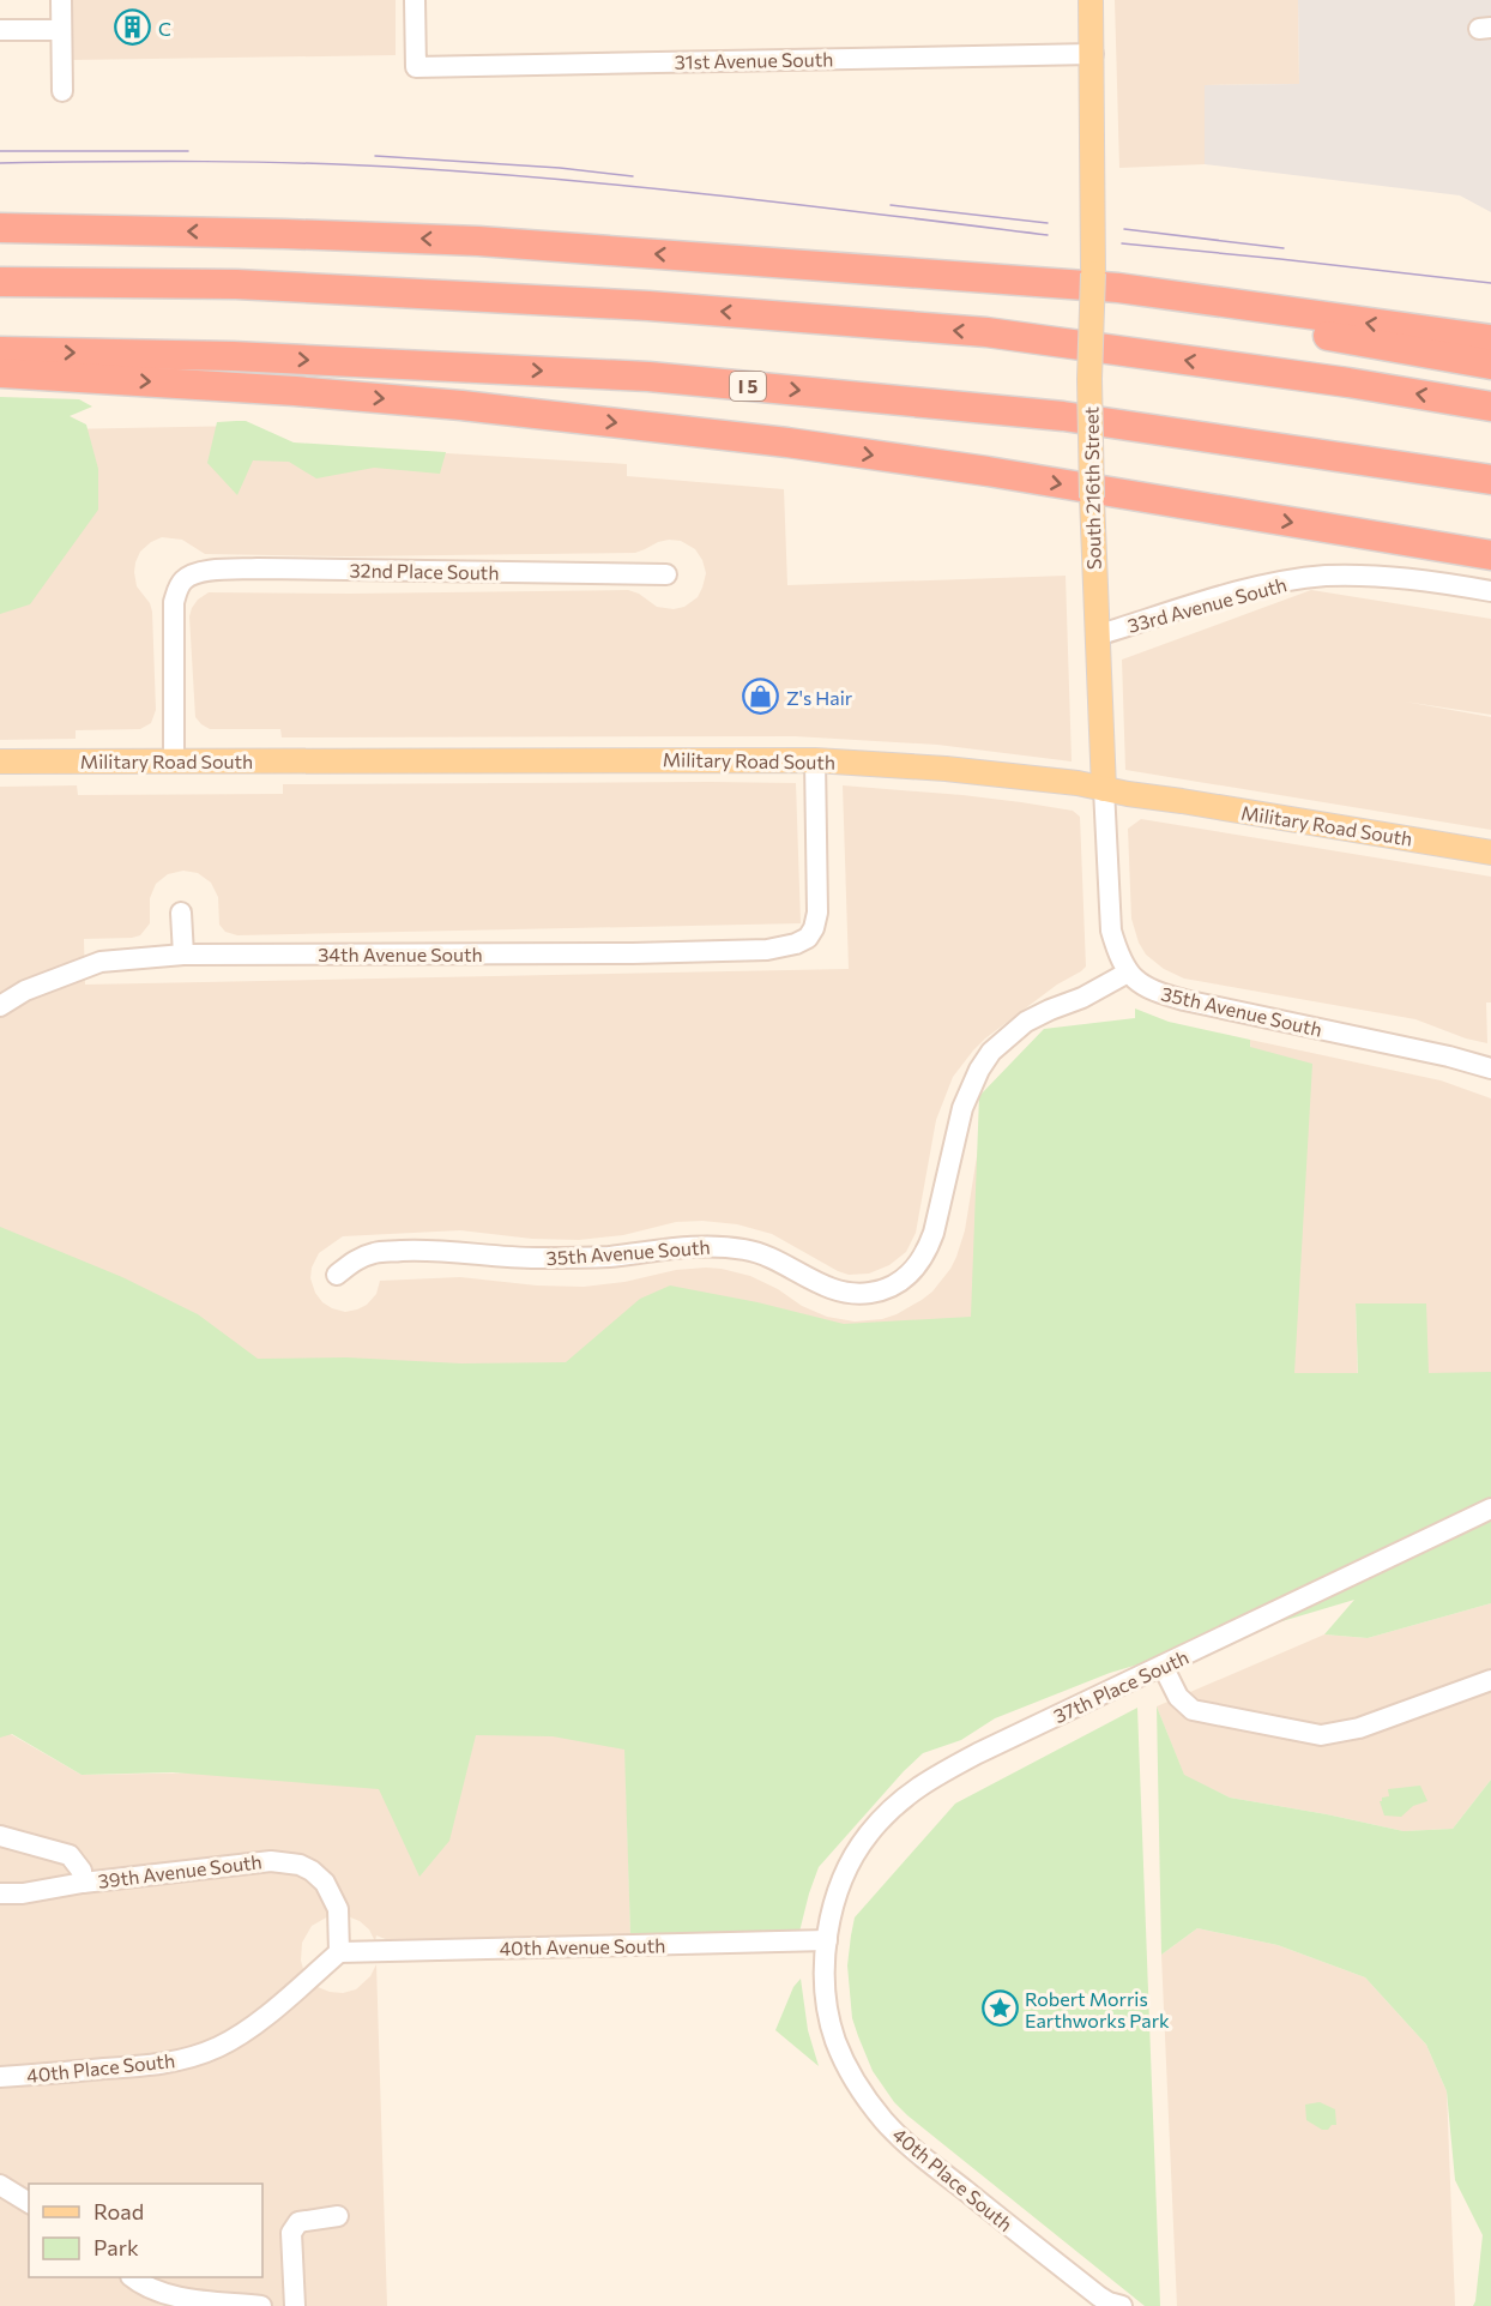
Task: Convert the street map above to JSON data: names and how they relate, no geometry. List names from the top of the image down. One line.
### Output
{"streets":{"highway":["I 5"],"main road":["South 216th Street","Military Road South"],"street":["31st Avenue South","32nd Place South","33rd Avenue South","34th Avenue South","35th Avenue South","37th Place South","39th Avenue South","40th Avenue South","40th Place South"]},"crossings":[["31st Avenue South","South 216th Street"],["South 216th Street","33rd Avenue South"],["South 216th Street","Military Road South"],["South 216th Street","35th Avenue South"],["32nd Place South","Military Road South"],["Military Road South","34th Avenue South"],["37th Place South","40th Avenue South"],["37th Place South","40th Place South"],["39th Avenue South","40th Avenue South"],["39th Avenue South","40th Place South"],["40th Avenue South","40th Place South"]],"places":{"building":["C"],"shop":["Z's Hair"],"place":["Robert Morris Earthworks Park"]},"legend":["Road","Park"]}
